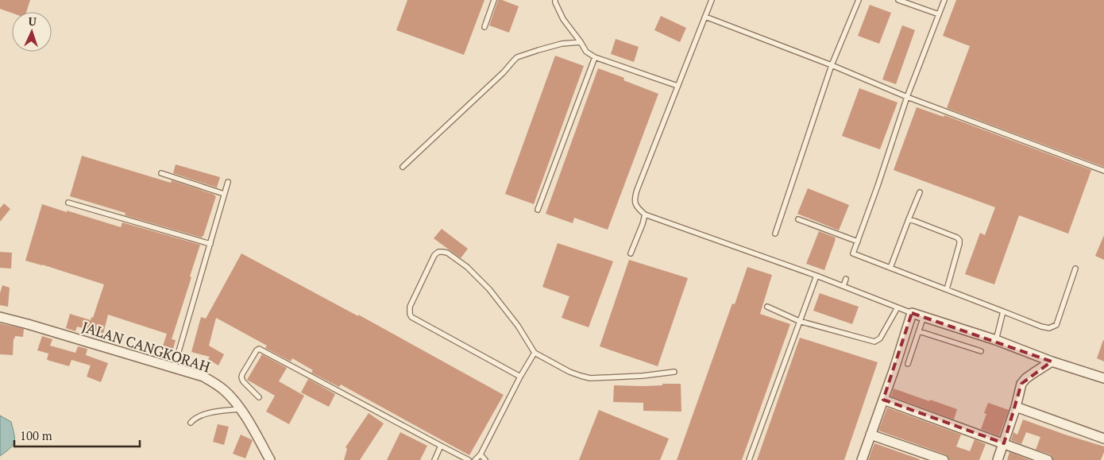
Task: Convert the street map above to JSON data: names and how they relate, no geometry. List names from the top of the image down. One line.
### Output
{"streets":{"street":["JALAN CANGKORAH"]},"scale_bar":"100 m","north":"top"}
